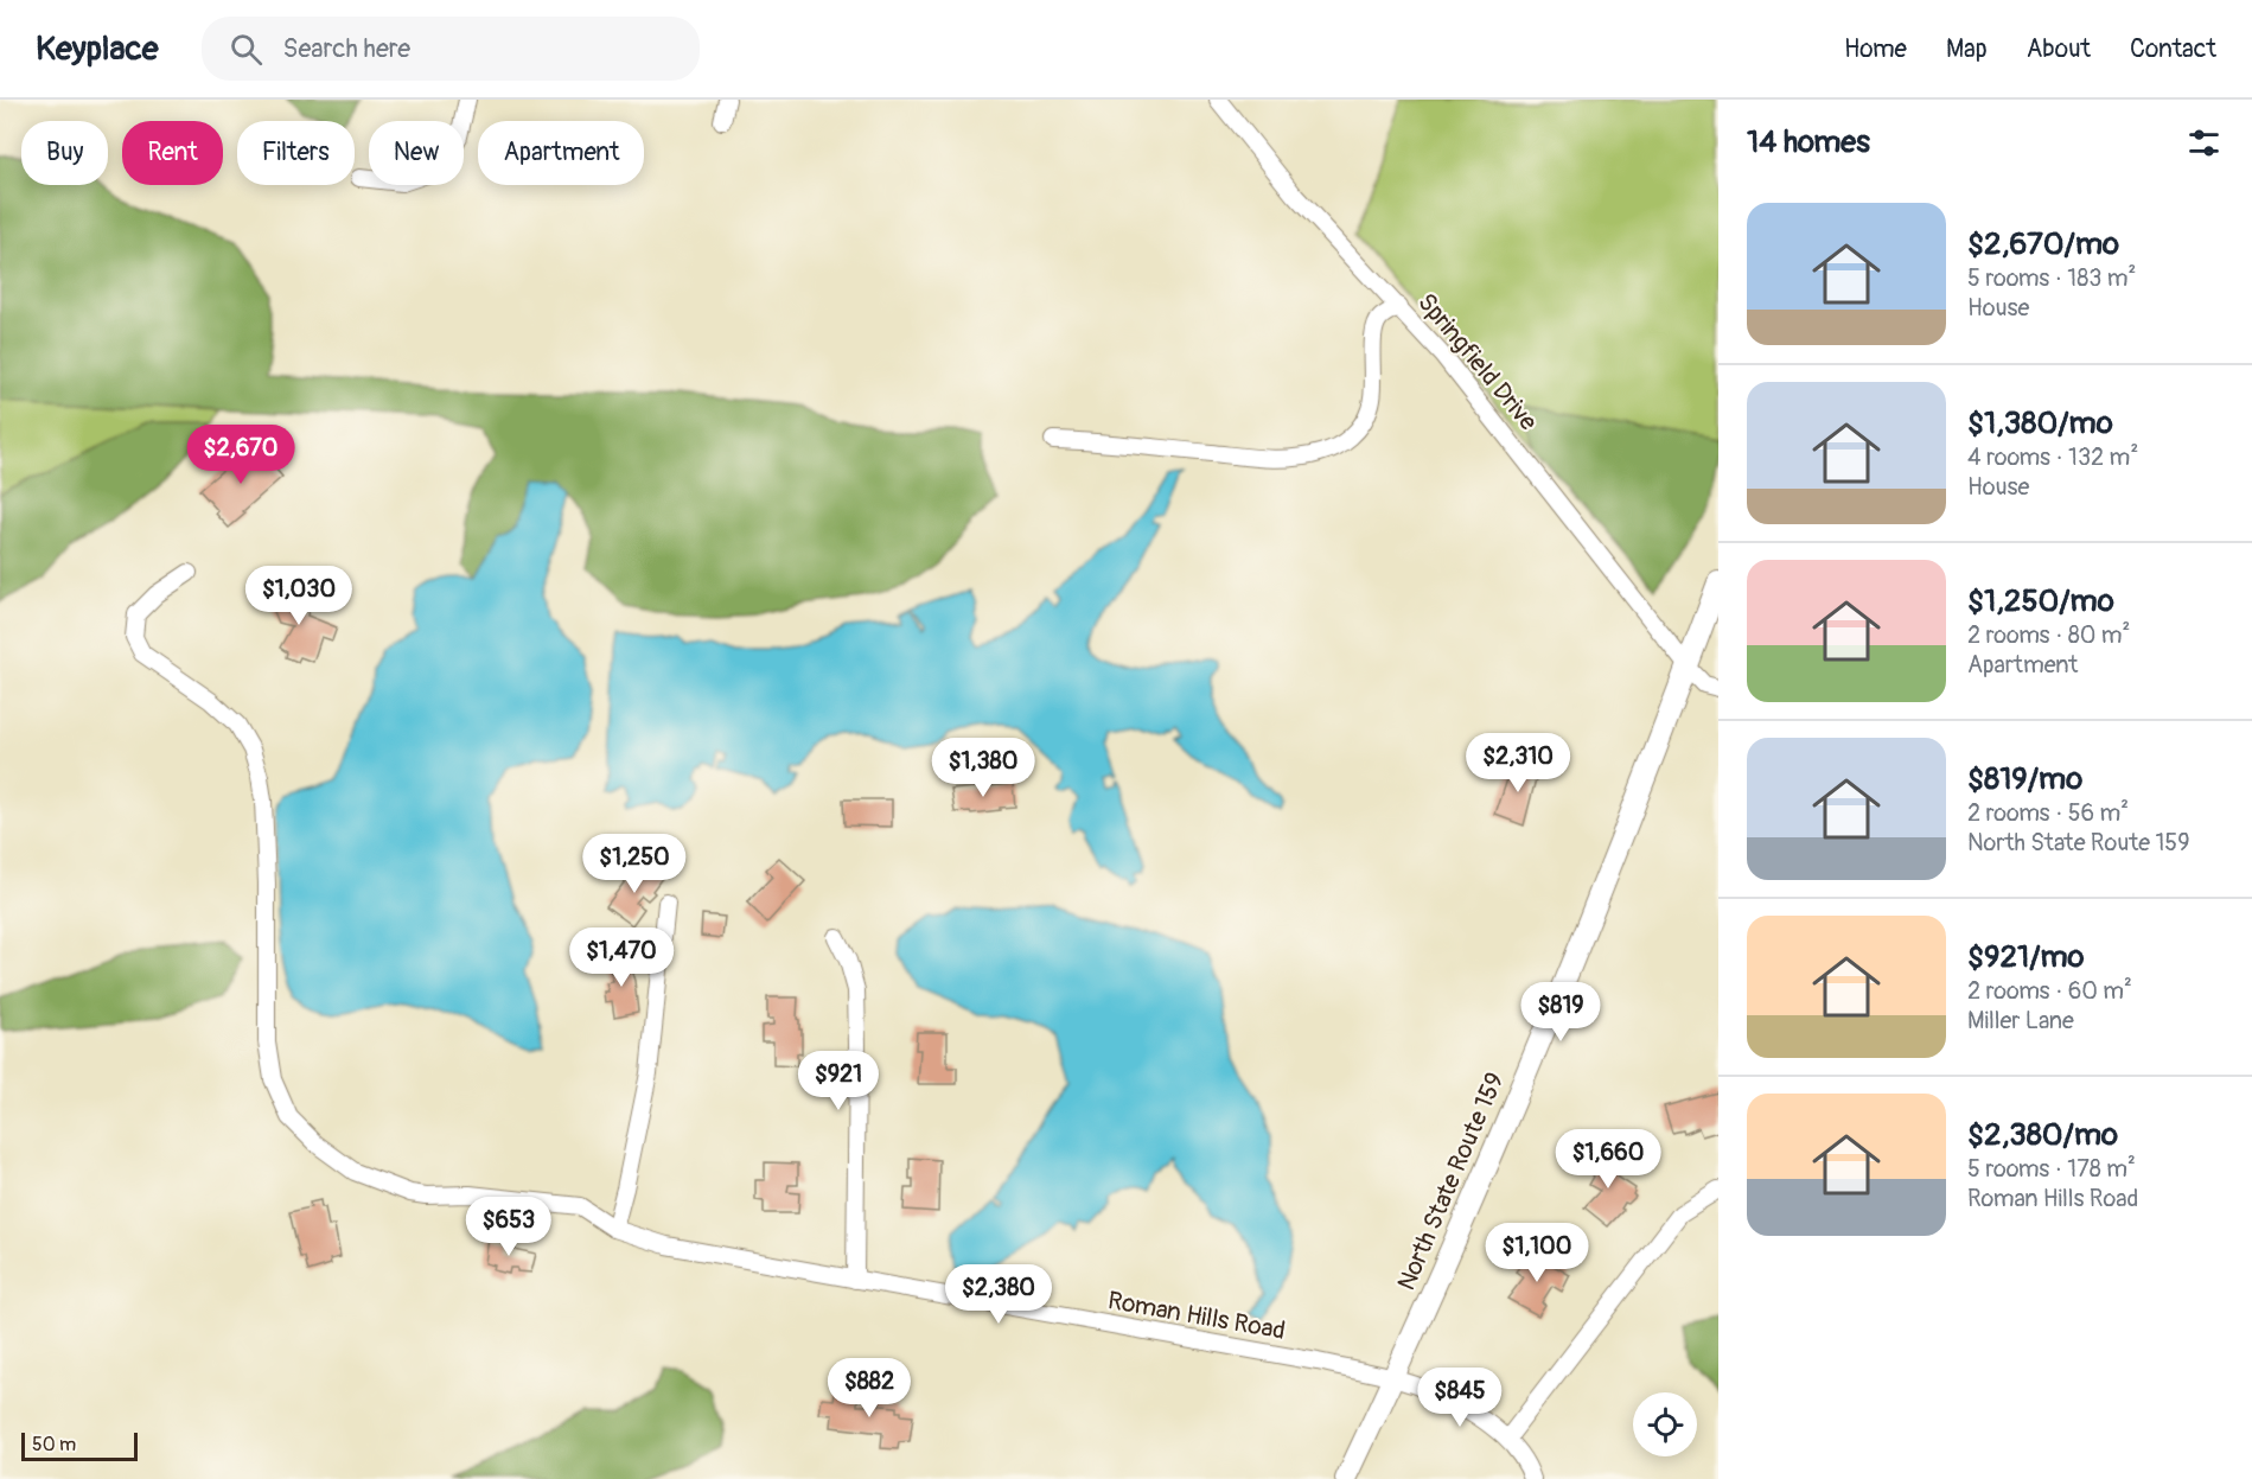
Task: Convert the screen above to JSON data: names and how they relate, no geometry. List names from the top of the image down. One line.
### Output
{"streets":{"main road":["North State Route 159"],"street":["Springfield Drive","Roman Hills Road"]},"crossings":[["Springfield Drive","North State Route 159"],["North State Route 159","Roman Hills Road"]],"scale_bar":"50 m","page":{"header":"Keyplace","search":"Search here","nav":["Home","Map","About","Contact"],"heading":"14 homes","chip":["Buy","Rent","Filters","New","Apartment"],"list":[{"name":"$2,670/mo","note":"5 rooms · 183 m² · House"},{"name":"$1,380/mo","note":"4 rooms · 132 m² · House"},{"name":"$1,250/mo","note":"2 rooms · 80 m² · Apartment"},{"name":"$819/mo","note":"2 rooms · 56 m² · North State Route 159"},{"name":"$921/mo","note":"2 rooms · 60 m² · Miller Lane"},{"name":"$2,380/mo","note":"5 rooms · 178 m² · Roman Hills Road"}],"price":["$2,670","$1,030","$2,310","$1,380","$1,250","$1,470","$819","$921","$1,660","$653","$1,100","$2,380","$882","$845"],"scale":"50 m"}}
